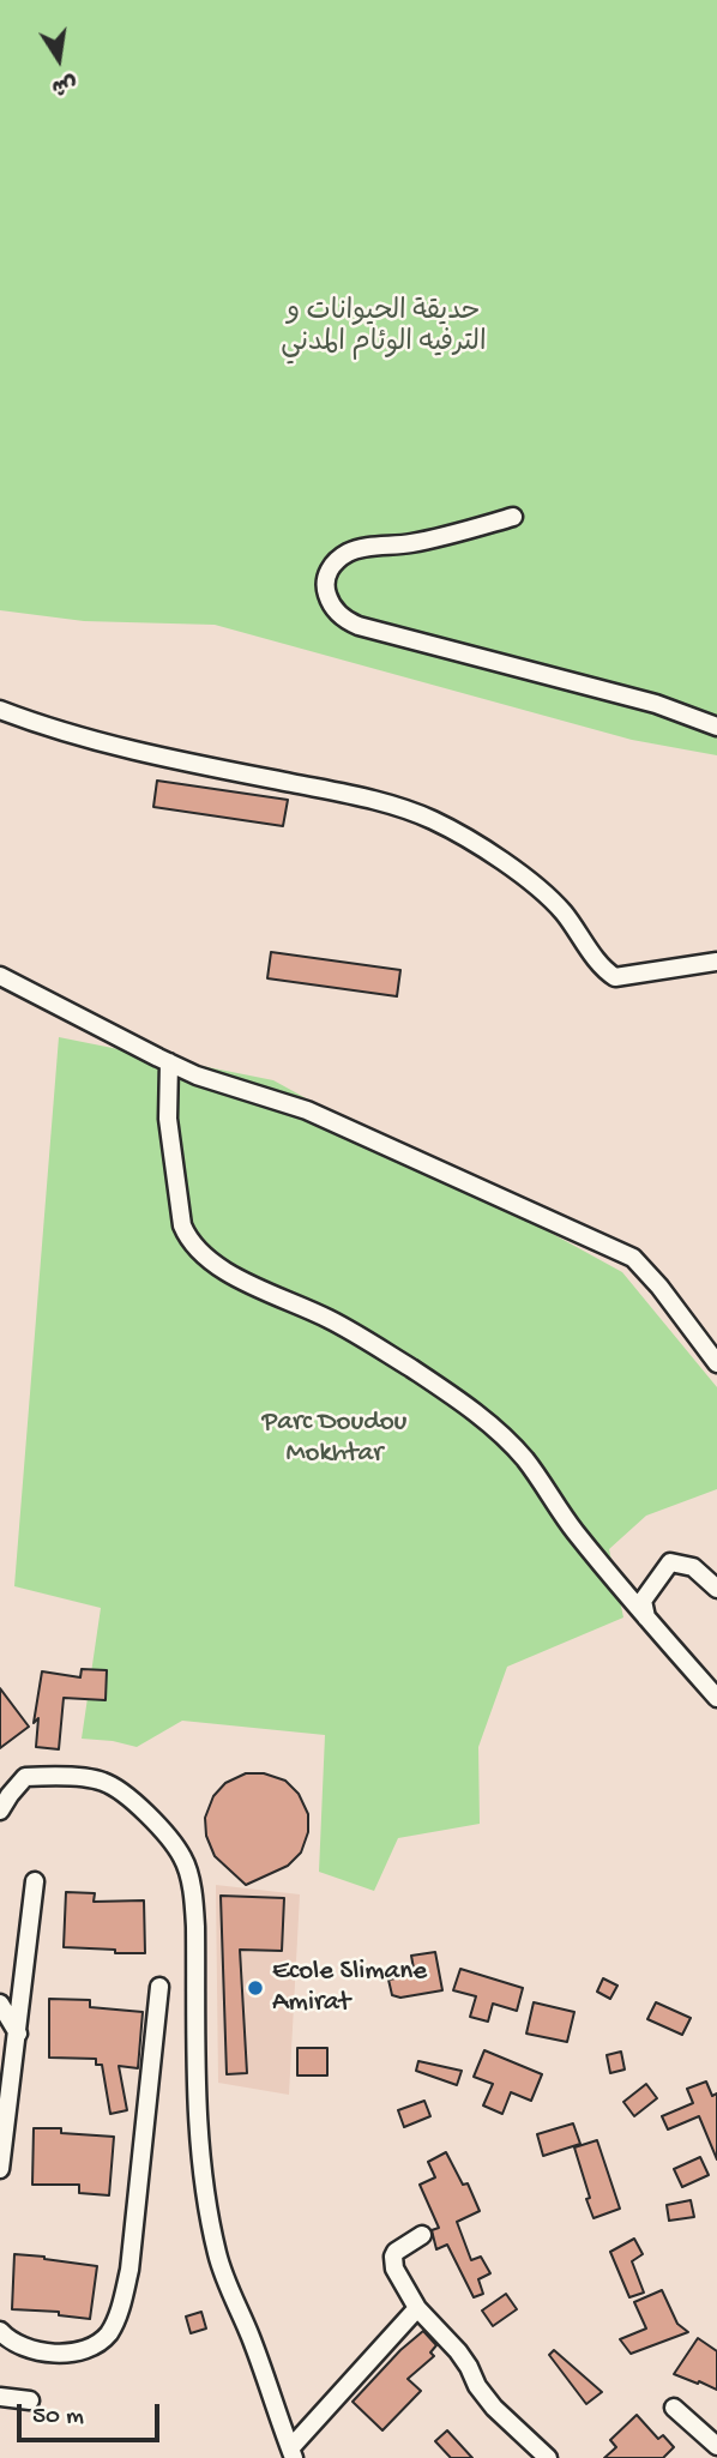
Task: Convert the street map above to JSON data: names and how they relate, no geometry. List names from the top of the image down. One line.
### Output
{"parks":["حديقة الحيوانات و الترفيه الوئام المدني","Parc Doudou Mokhtar"],"places":["Ecole Slimane Amirat"],"scale_bar":"50 m","north":"bottom"}
